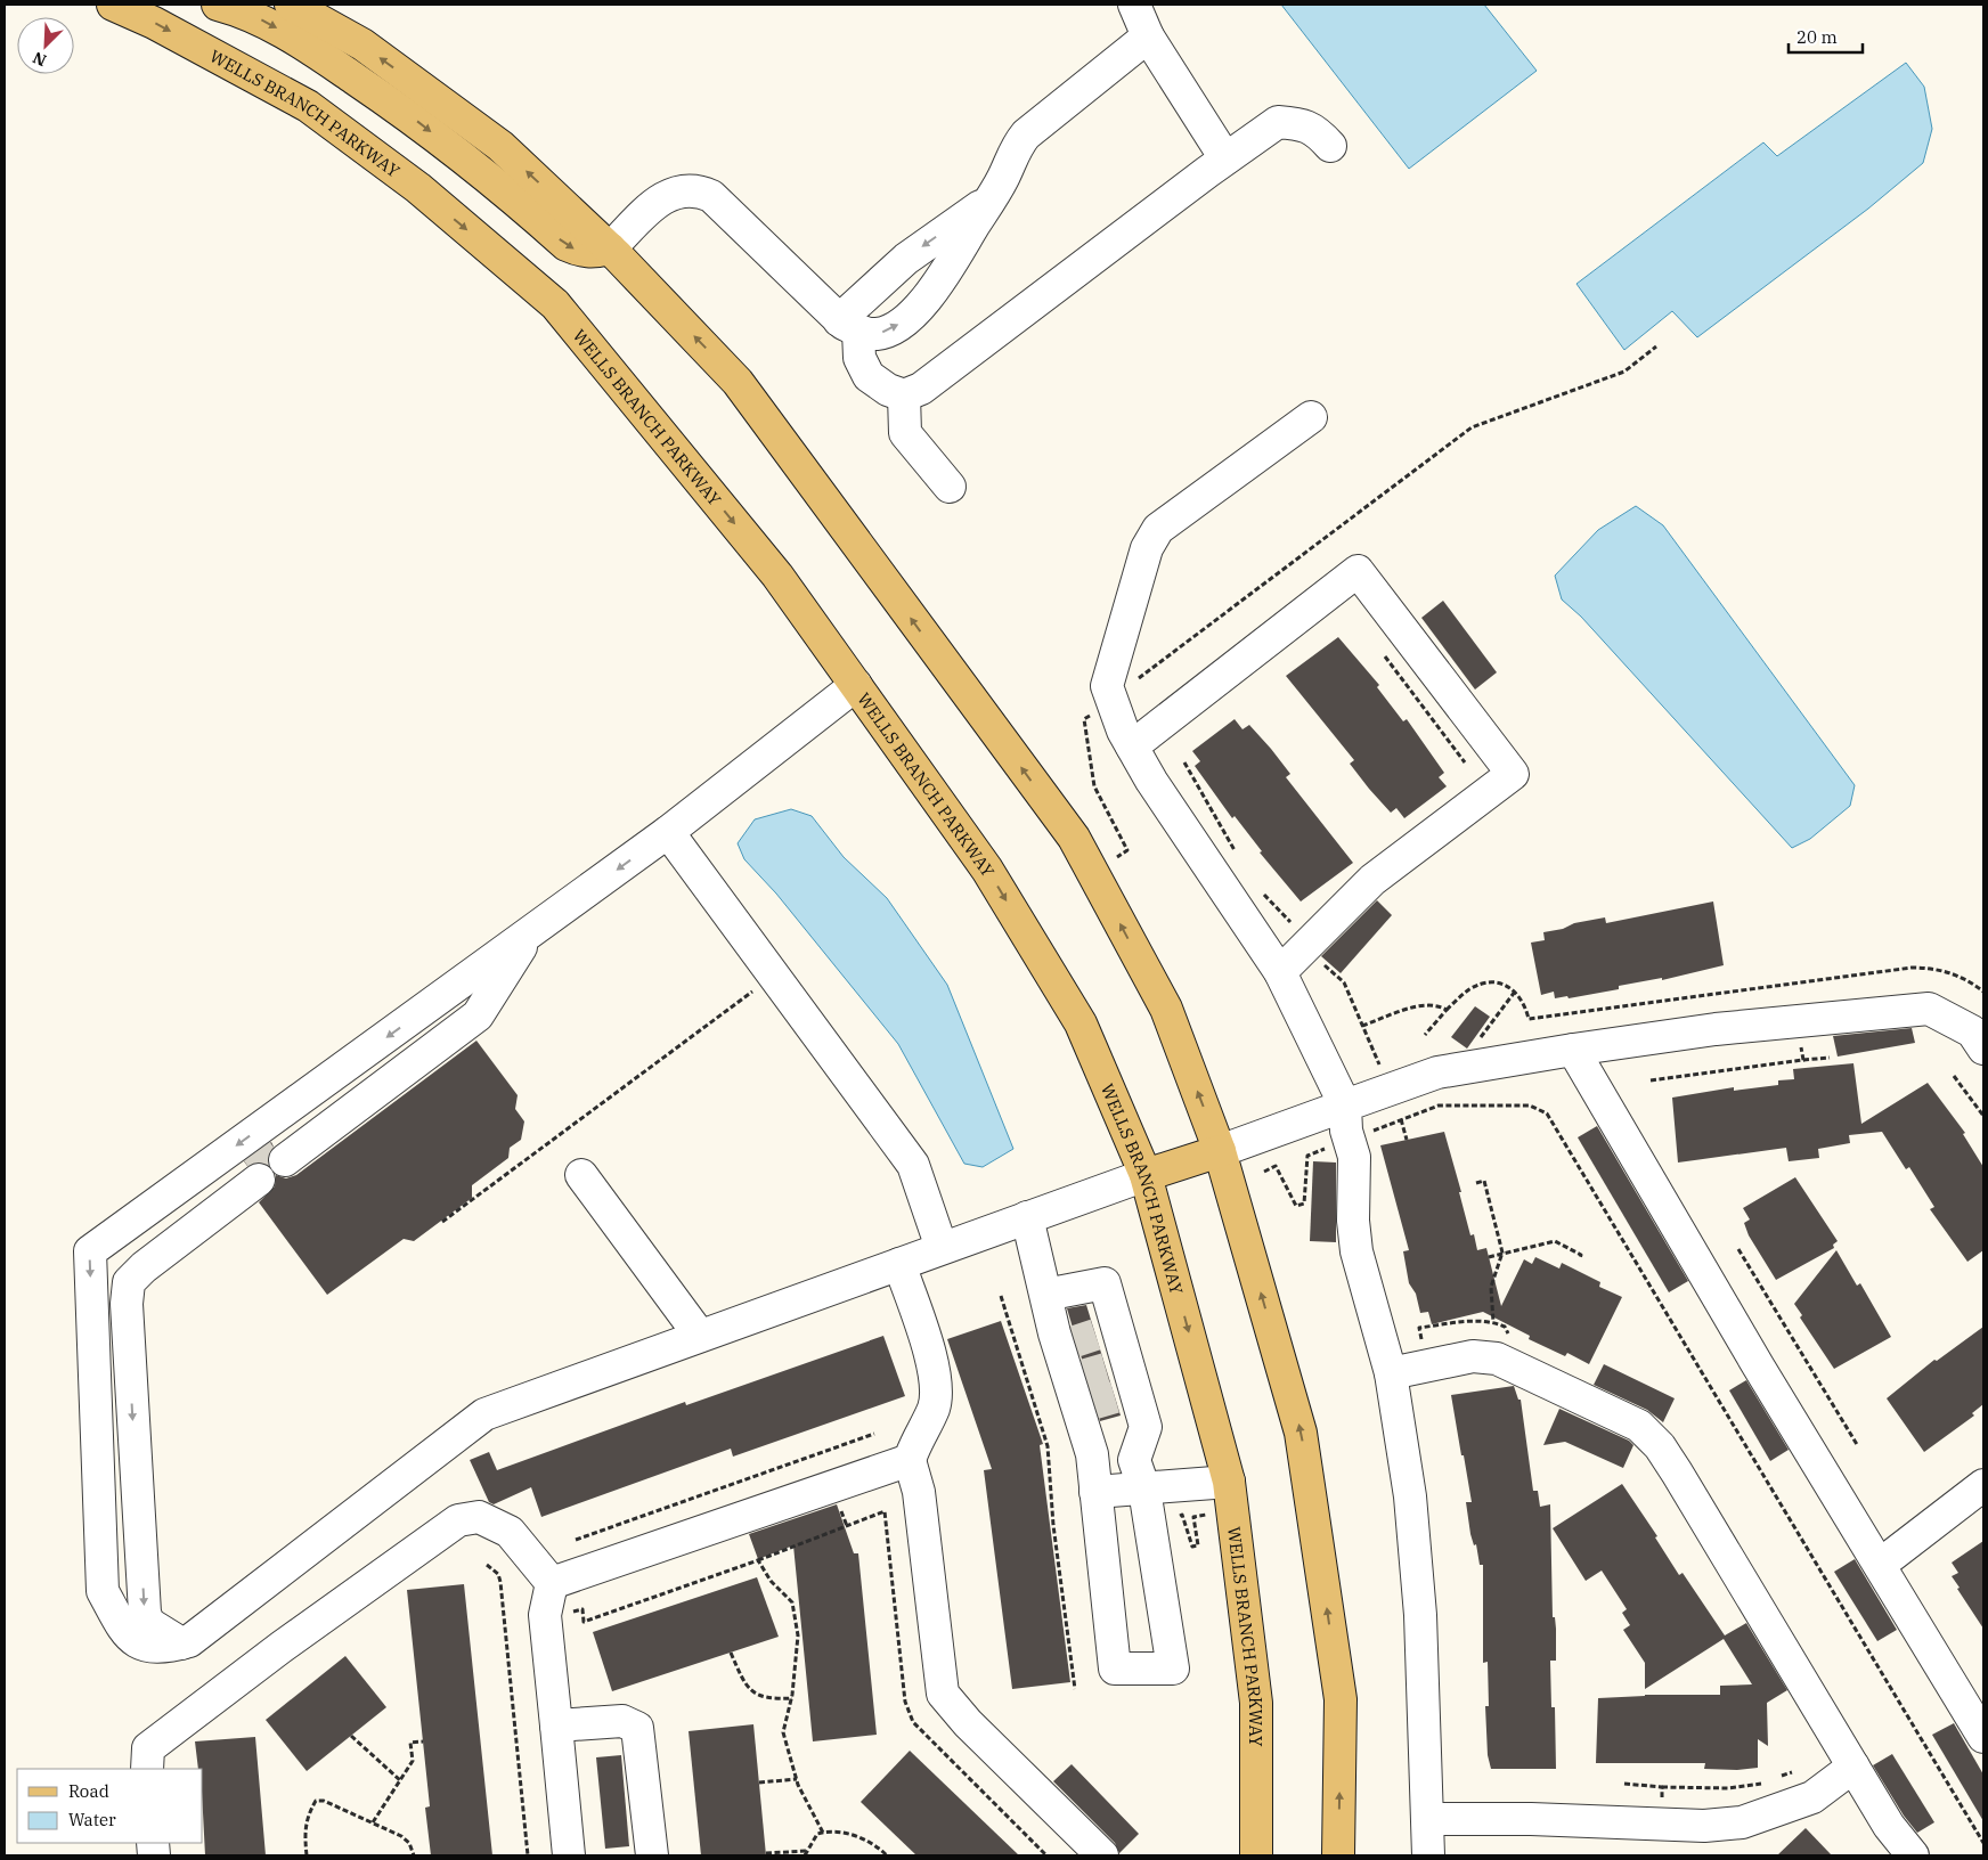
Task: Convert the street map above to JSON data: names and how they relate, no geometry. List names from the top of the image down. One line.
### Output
{"streets":{"main road":["WELLS BRANCH PARKWAY"]},"legend":["Road","Water"],"scale_bar":"20 m","north":"bottom left"}
